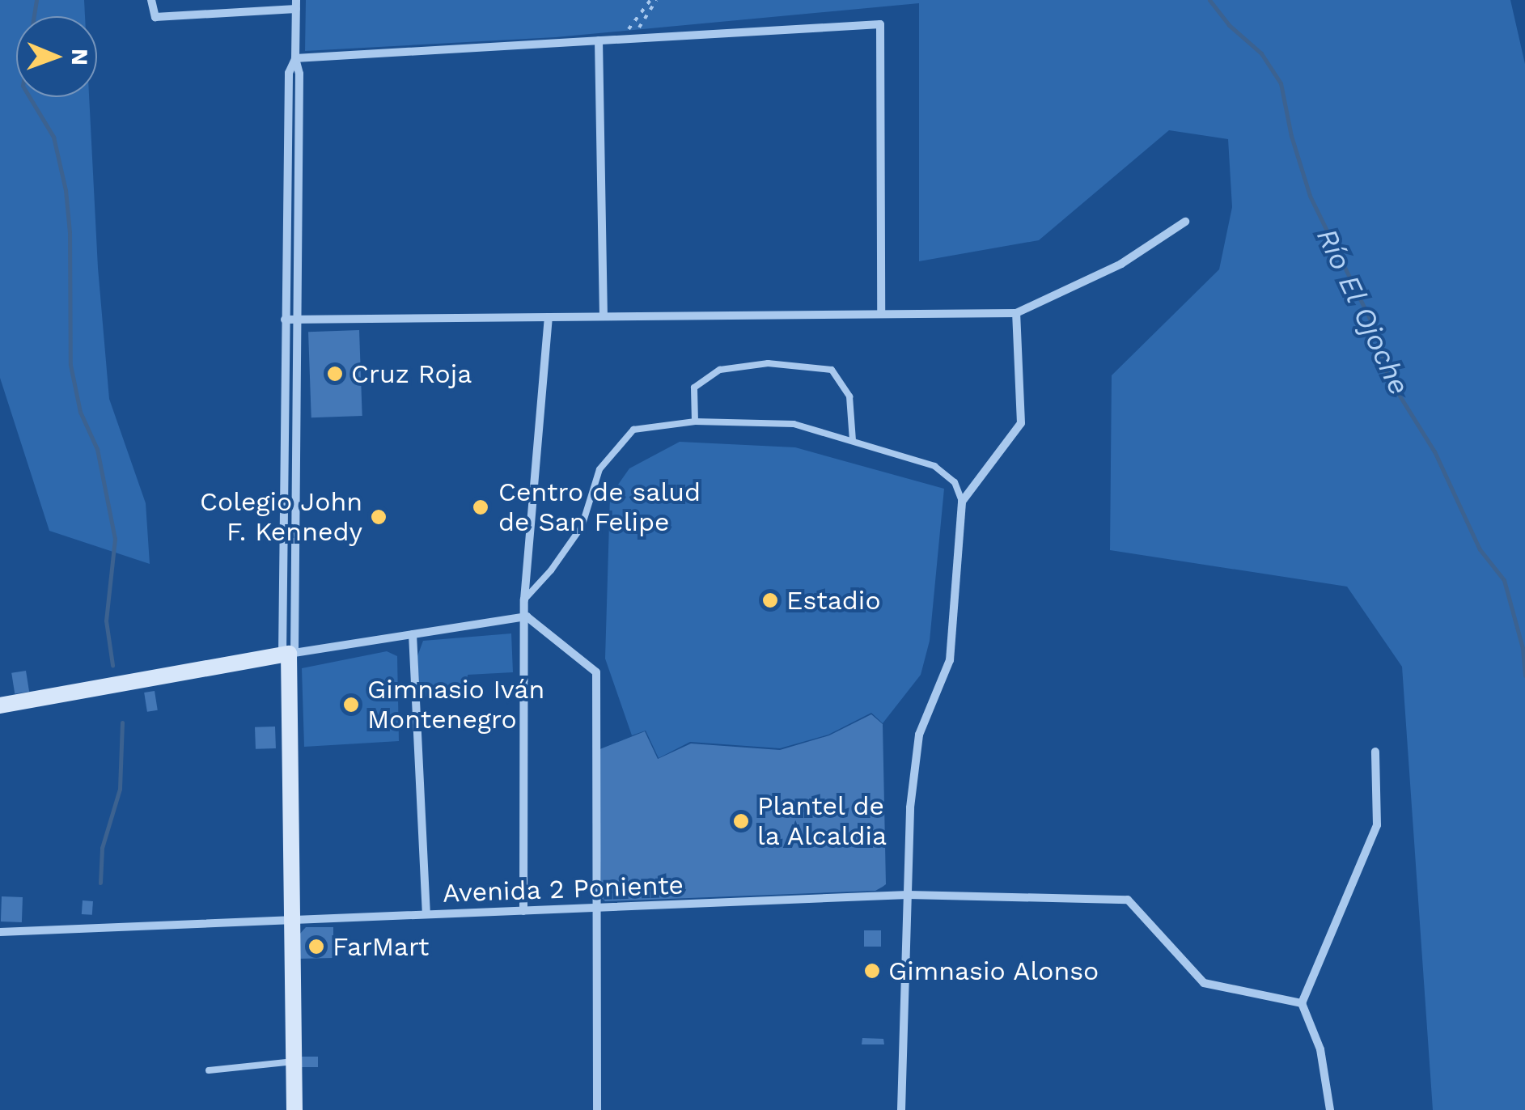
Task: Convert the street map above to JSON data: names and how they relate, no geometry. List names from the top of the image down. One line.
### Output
{"streets":{"street":["Avenida 2 Poniente"]},"water":["Río El Ojoche"],"places":["Cruz Roja","Centro de salud de San Felipe","Colegio John F. Kennedy","Estadio","Gimnasio Iván Montenegro","Plantel de la Alcaldia","FarMart","Gimnasio Alonso"],"north":"right"}
